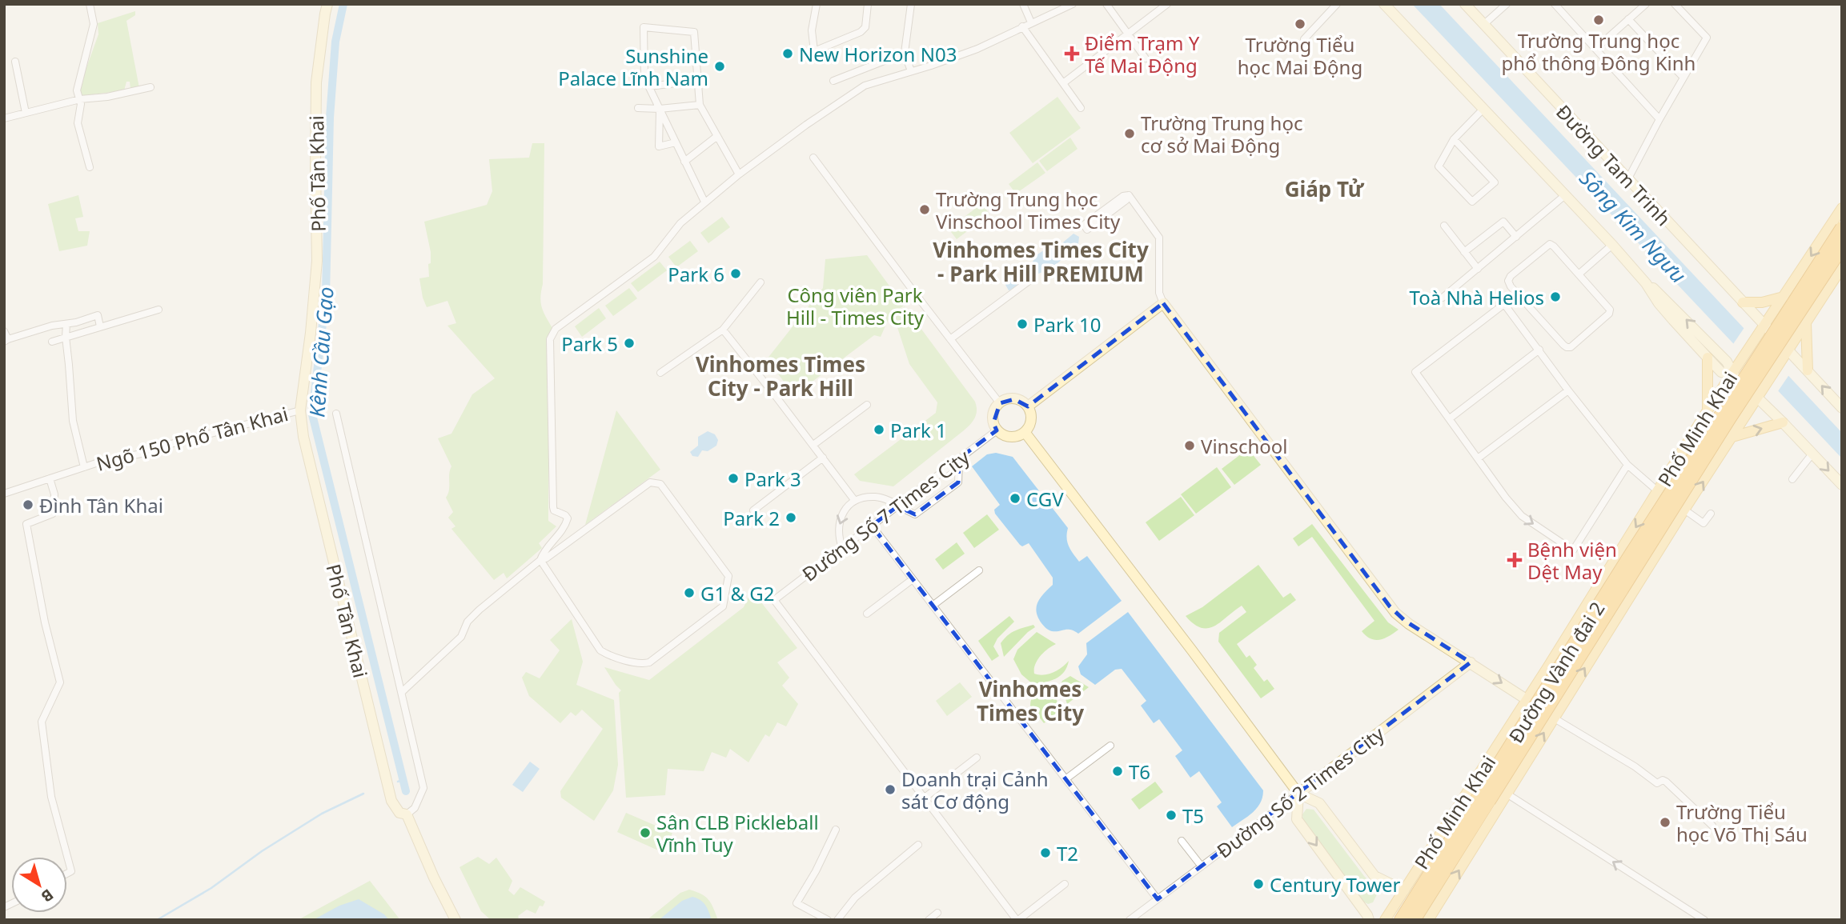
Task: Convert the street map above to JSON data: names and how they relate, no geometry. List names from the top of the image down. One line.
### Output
{"streets":{"highway":["Đường Vành đai 2"],"main road":["Phố Minh Khai"],"street":["Đường Tam Trinh","Phố Tân Khai","Ngõ 150 Phố Tân Khai","Đường Số 7 Times City","Đường Số 2 Times City"]},"crossings":[["Đường Tam Trinh","Phố Minh Khai"],["Phố Tân Khai","Ngõ 150 Phố Tân Khai"]],"districts":["Giáp Tử","Vinhomes Times City - Park Hill PREMIUM","Vinhomes Times City - Park Hill","Vinhomes Times City"],"water":["Sông Kim Ngưu","Kênh Cầu Gạo"],"parks":["Công viên Park Hill - Times City"],"places":{"other":["Trường Trung học phổ thông Đông Kinh","Trường Tiểu học Mai Động","New Horizon N03","Sunshine Palace Lĩnh Nam","Trường Trung học cơ sở Mai Động","Trường Trung học Vinschool Times City","Park 6","Toà Nhà Helios","Park 10","Park 5","Park 1","Vinschool","Park 3","CGV","Đình Tân Khai","Park 2","G1 & G2","T6","Doanh trại Cảnh sát Cơ động","T5","Trường Tiểu học Võ Thị Sáu","Sân CLB Pickleball Vĩnh Tuy","T2","Century Tower"],"health":["Điểm Trạm Y Tế Mai Động","Bệnh viện Dệt May"]},"north":"bottom right"}
